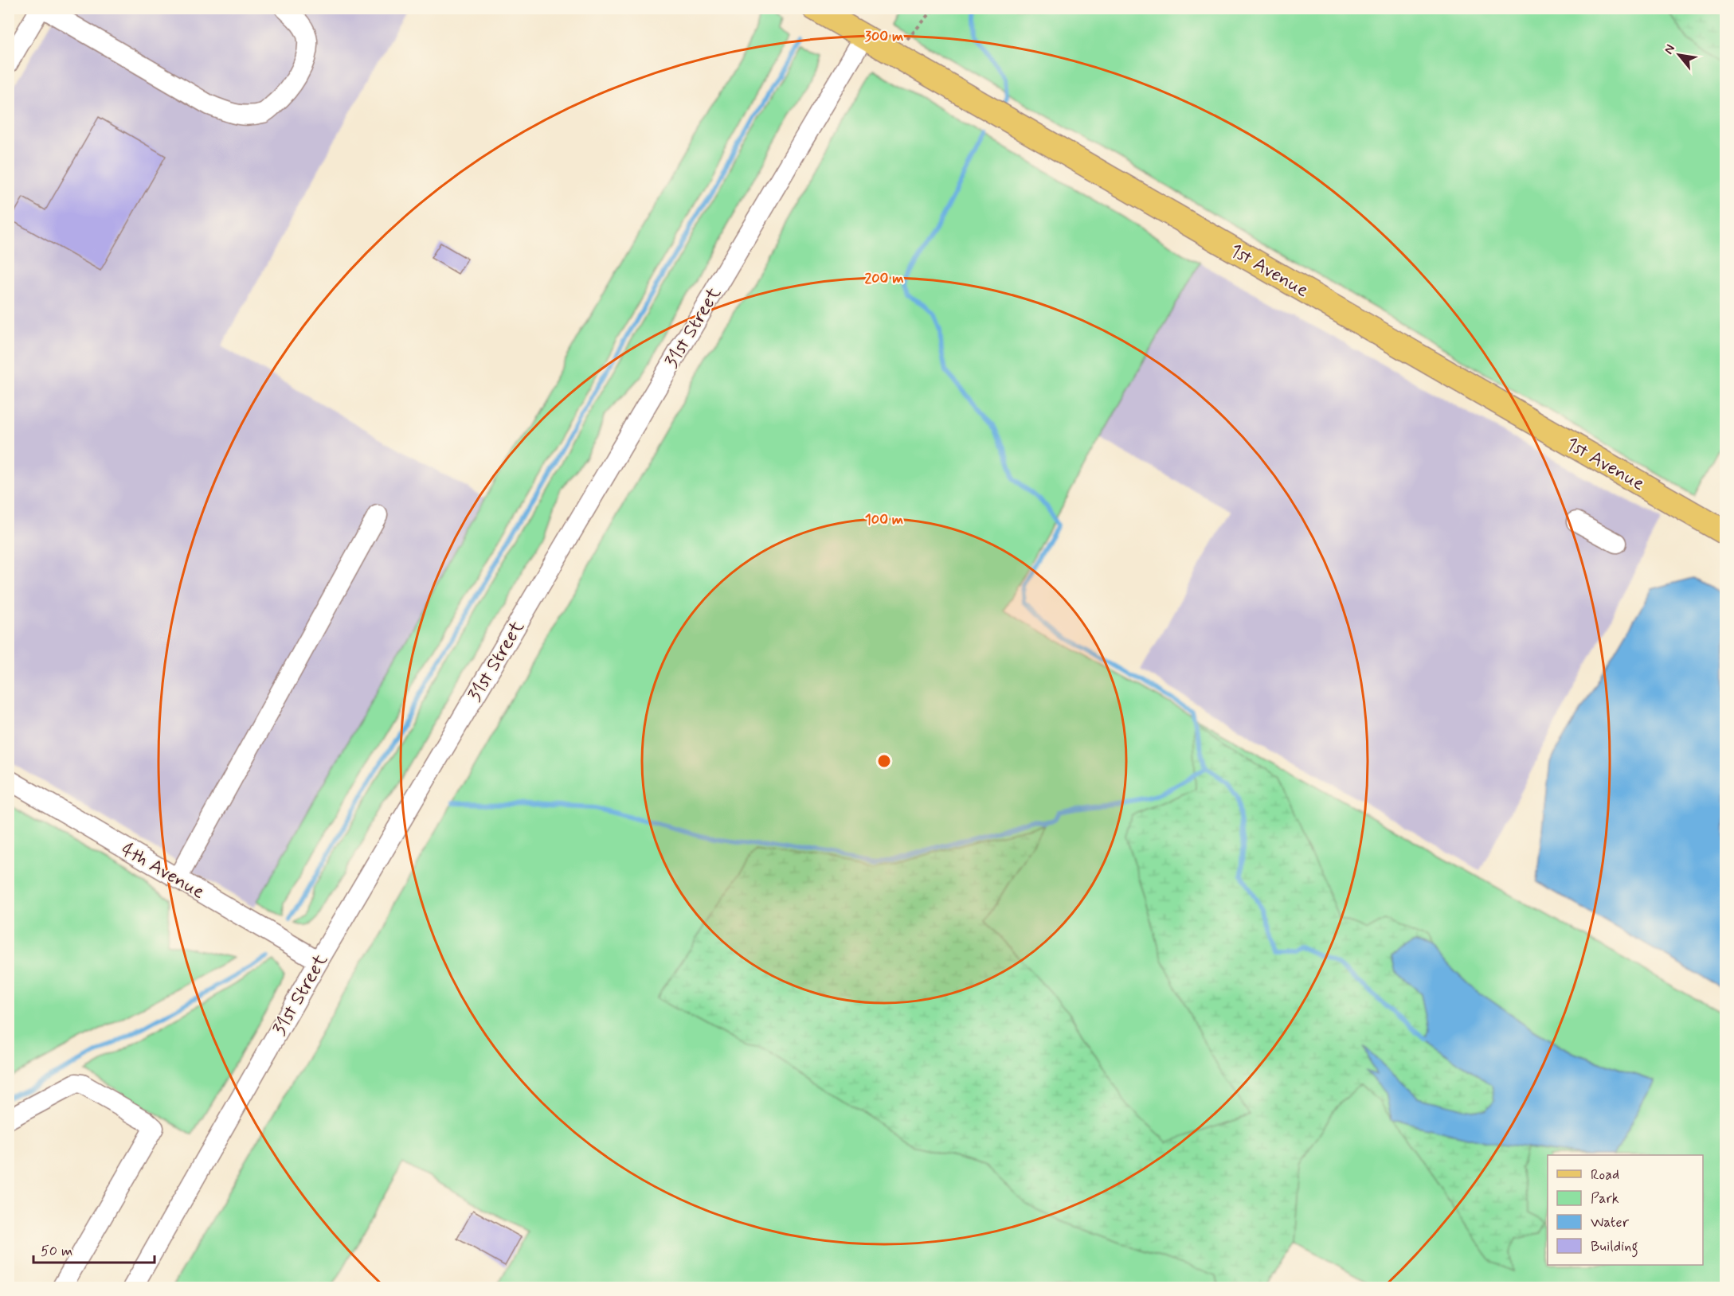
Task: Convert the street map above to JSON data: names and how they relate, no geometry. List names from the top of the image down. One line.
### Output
{"streets":{"main road":["1st Avenue"],"street":["31st Street","4th Avenue"]},"crossings":[["1st Avenue","31st Street"],["31st Street","4th Avenue"]],"legend":["Road","Park","Water","Building"],"scale_bar":"50 m","north":"top left","rings":["300 m","200 m","100 m"]}
